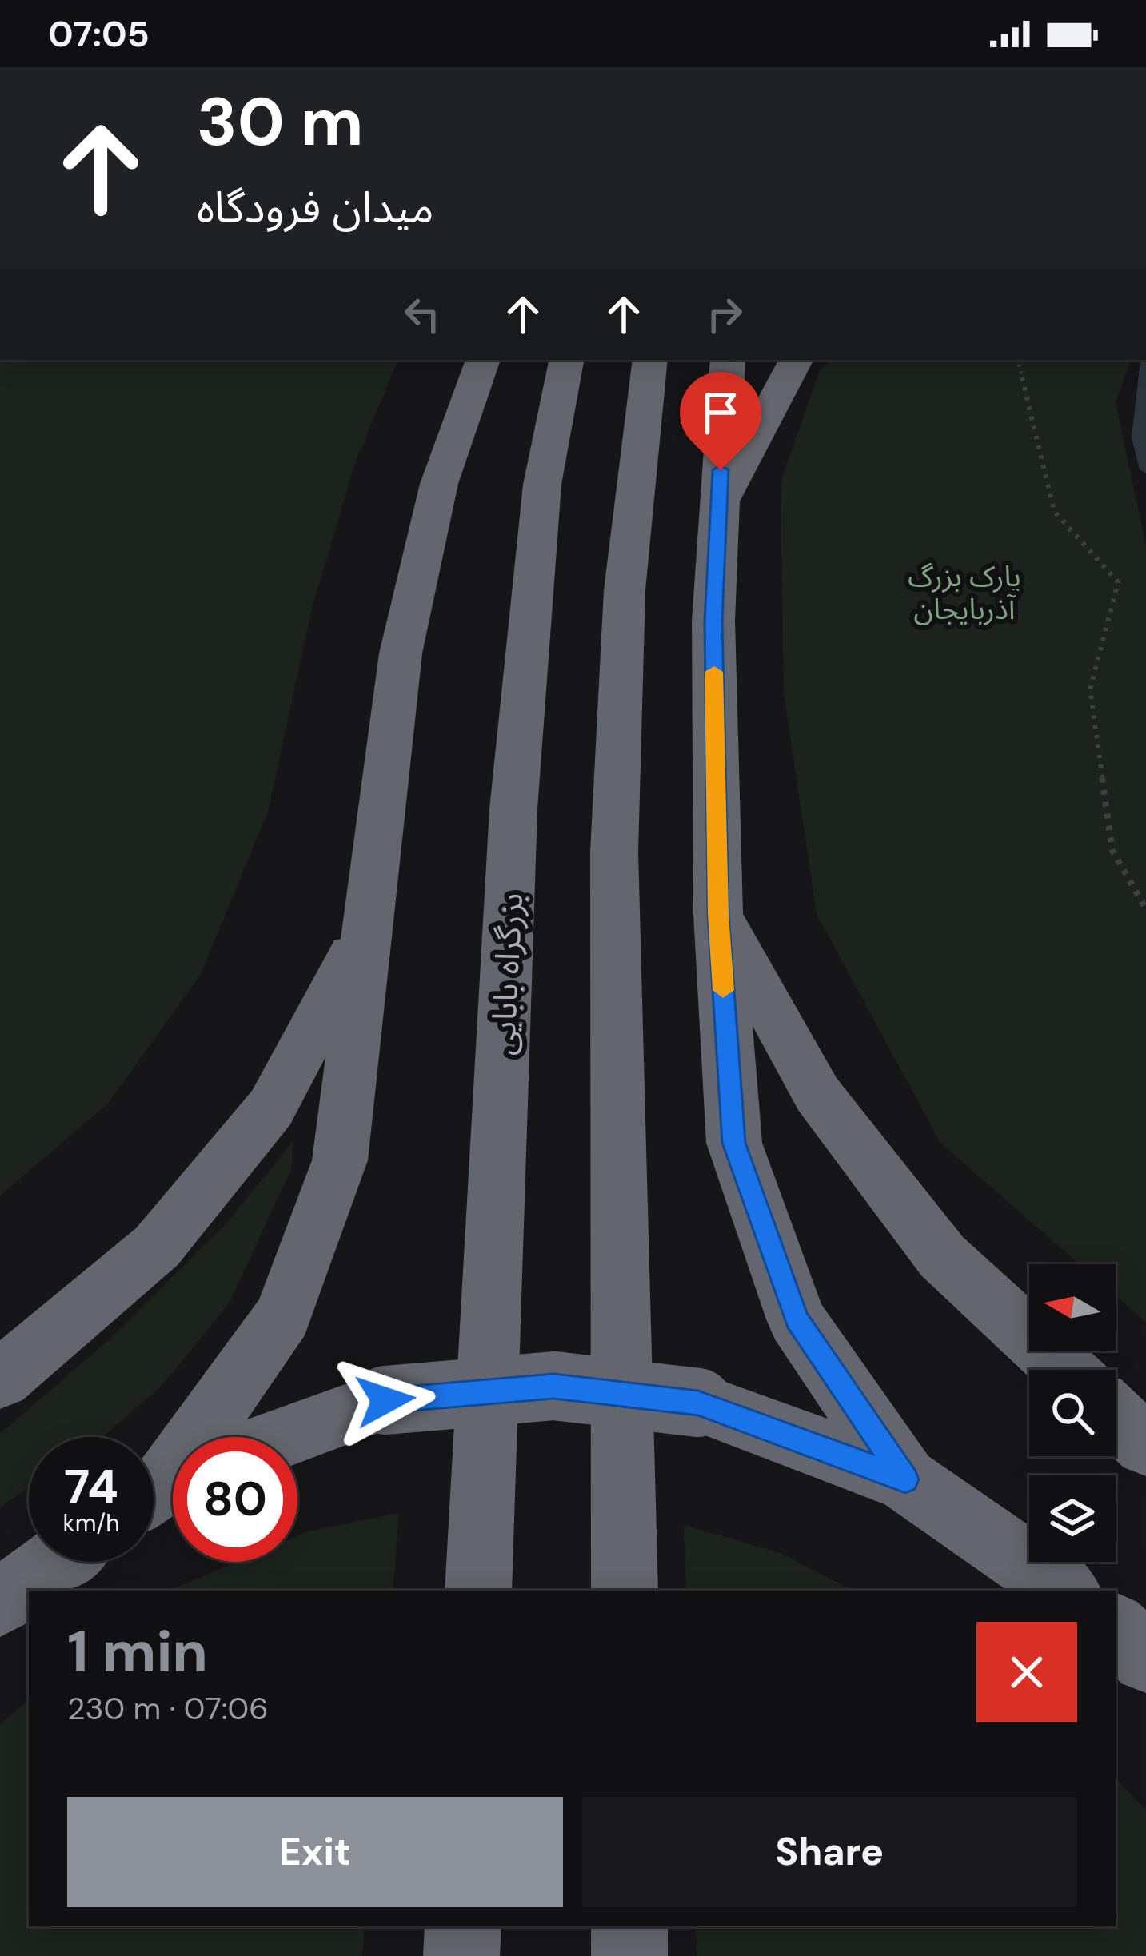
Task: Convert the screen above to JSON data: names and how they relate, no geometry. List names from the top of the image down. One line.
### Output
{"streets":{"highway":["بزرگراه بابایی"]},"parks":["پارک بزرگ آذربایجان"],"north":"left","page":{"status":"07:05","turn":["30 m","میدان فرودگاه"],"speed":"74 km/h","limit":"80","heading":["1 min","230 m · 07:06"],"buttons":["Exit","Share"]}}
